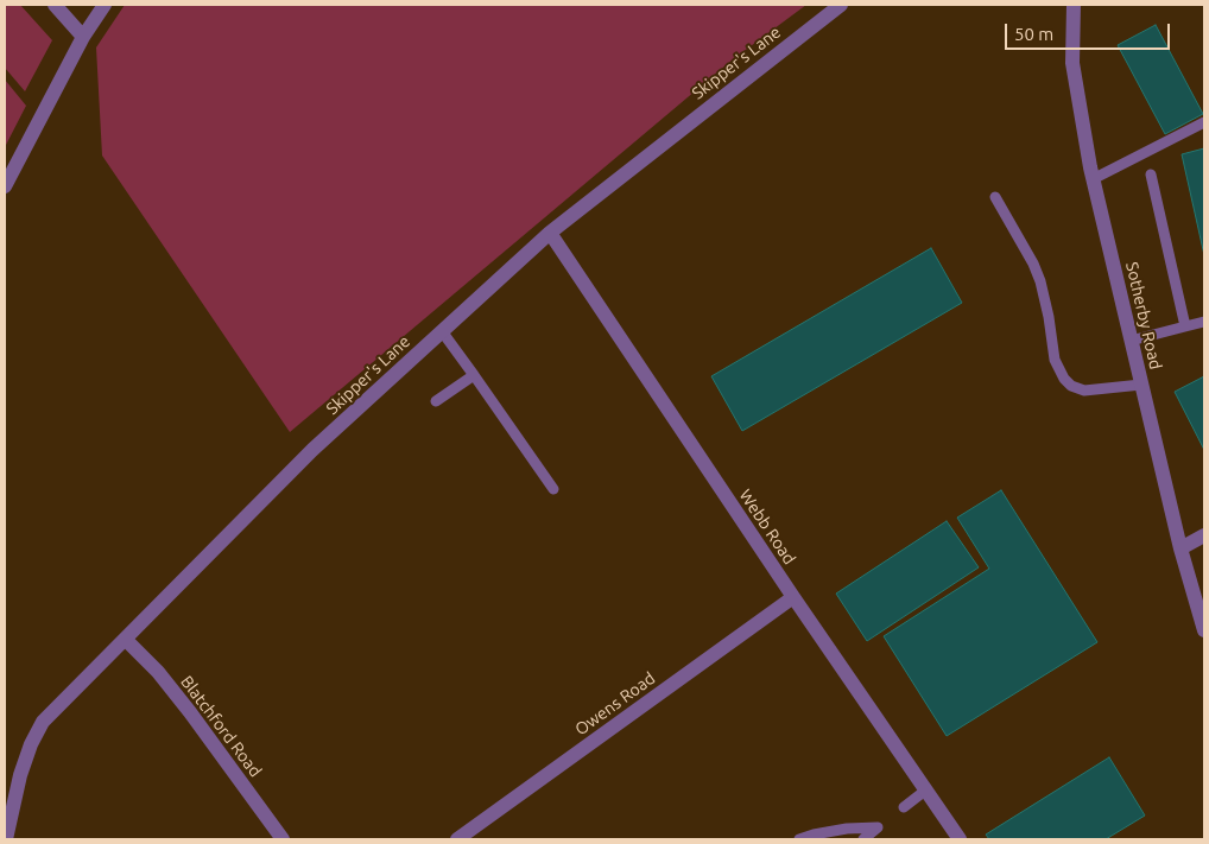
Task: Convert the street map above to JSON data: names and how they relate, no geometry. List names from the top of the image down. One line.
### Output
{"streets":{"street":["Skipper's Lane","Sotherby Road","Webb Road","Owens Road","Blatchford Road"]},"crossings":[["Skipper's Lane","Webb Road"],["Skipper's Lane","Blatchford Road"],["Webb Road","Owens Road"]],"scale_bar":"50 m"}
